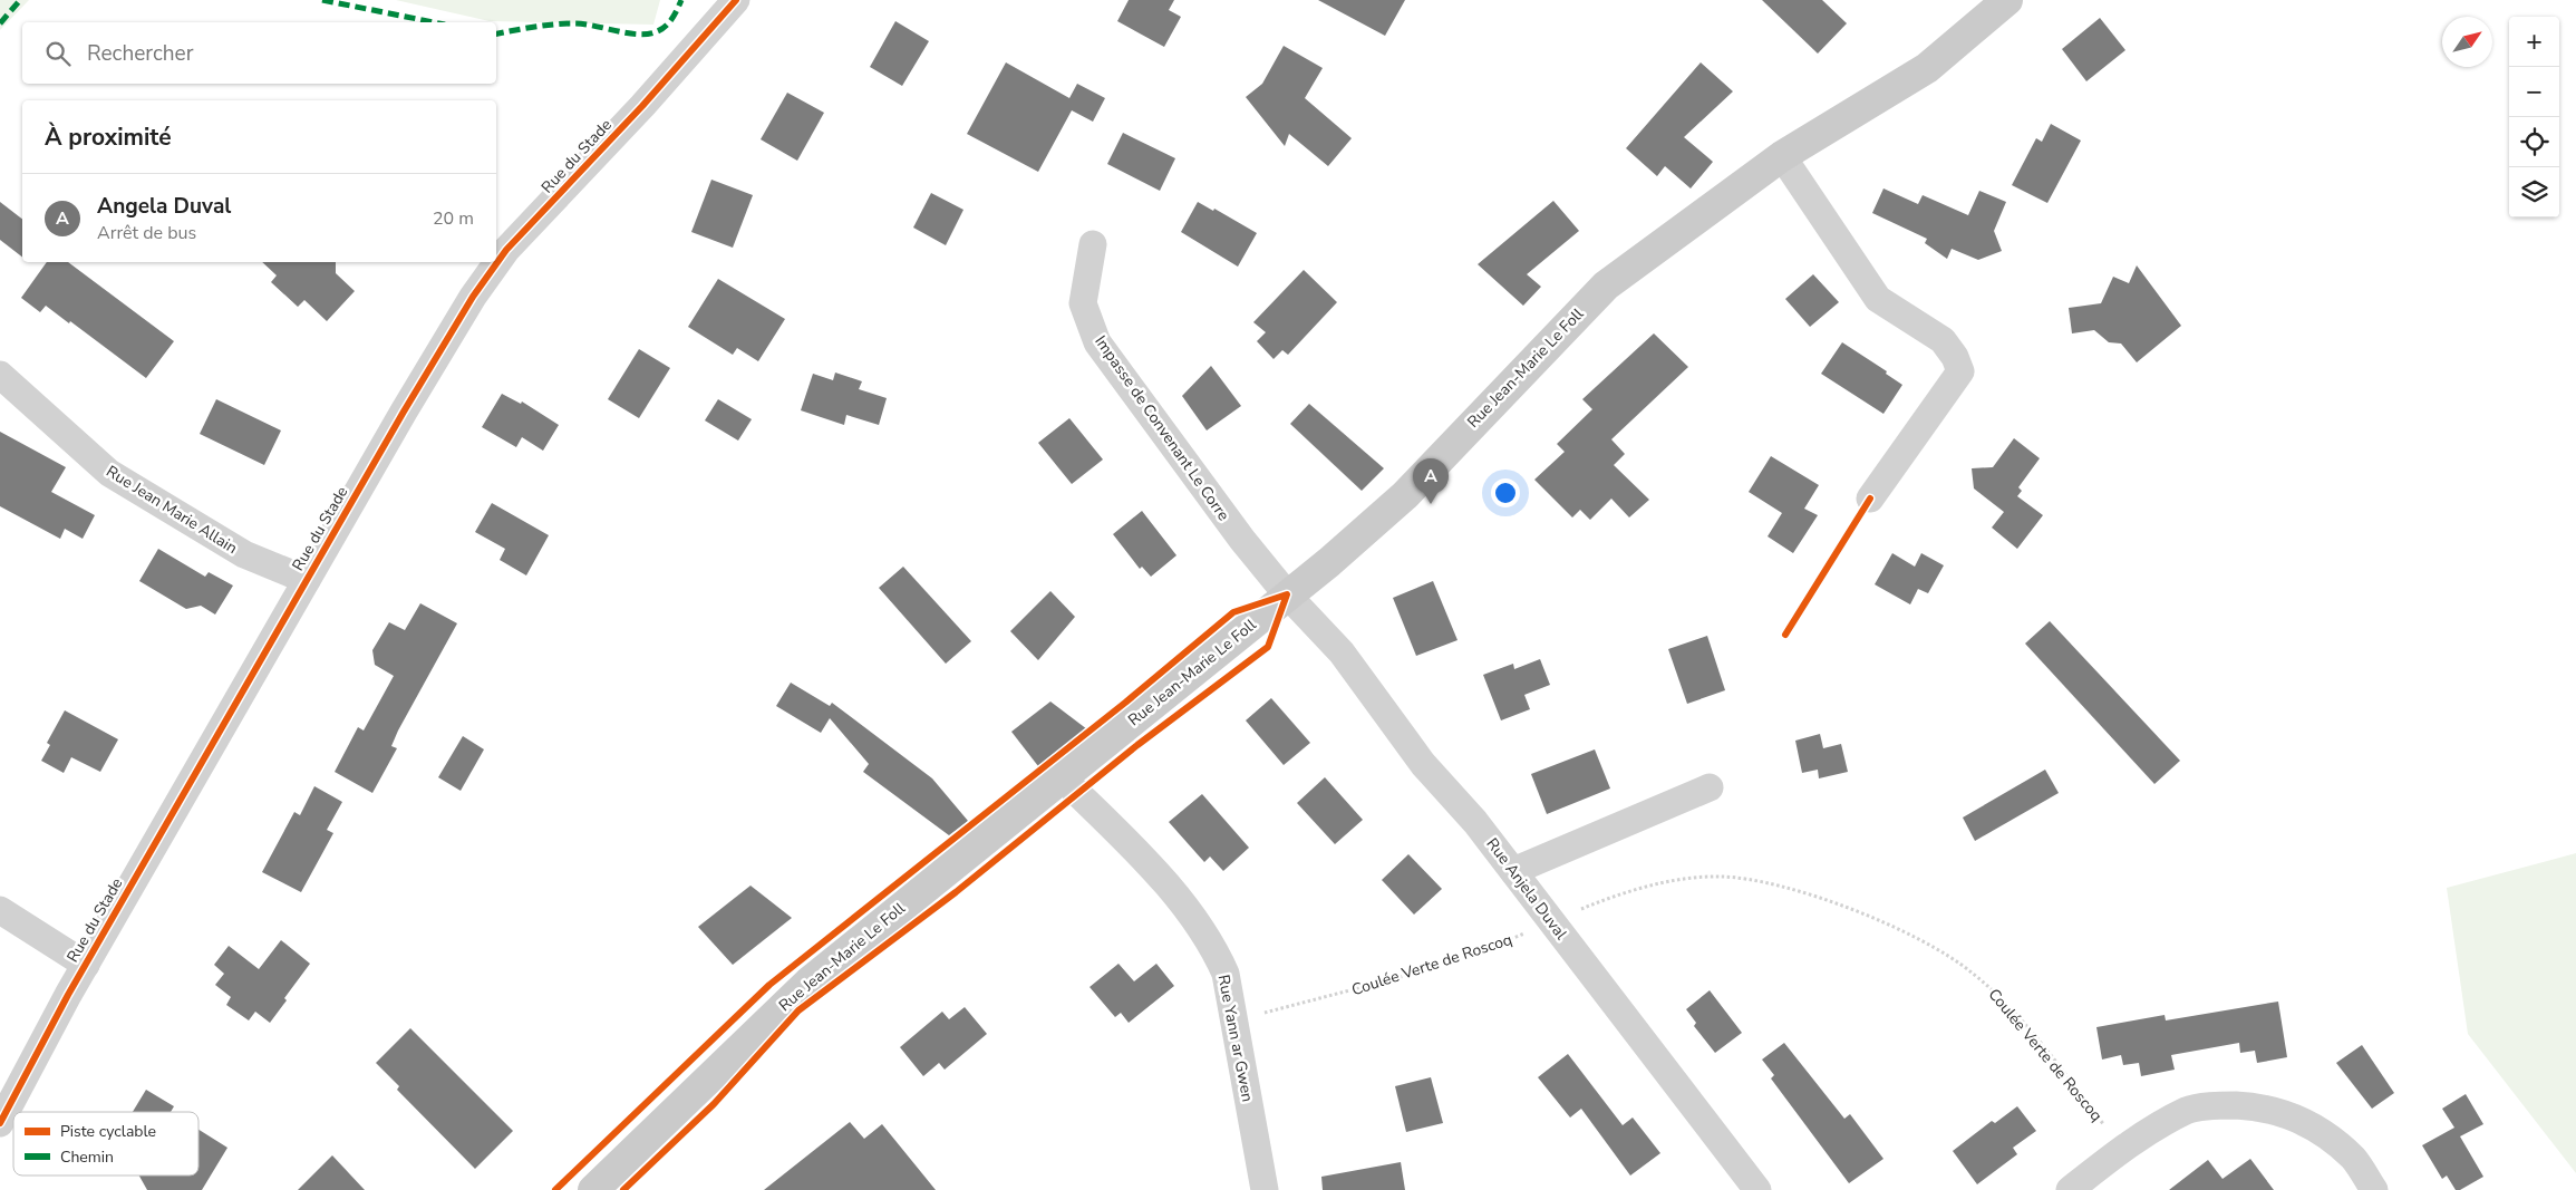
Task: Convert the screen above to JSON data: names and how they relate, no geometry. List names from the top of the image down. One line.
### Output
{"streets":{"main road":["Rue Jean-Marie Le Foll"],"street":["Rue du Stade","Impasse de Convenant Le Corre","Rue Jean Marie Allain","Rue Anjela Duval","Rue Yann ar Gwen"],"path":["Coulée Verte de Roscoq"]},"crossings":[["Rue du Stade","Rue Jean Marie Allain"],["Rue Jean-Marie Le Foll","Impasse de Convenant Le Corre"],["Rue Jean-Marie Le Foll","Rue Anjela Duval"],["Rue Jean-Marie Le Foll","Rue Yann ar Gwen"],["Impasse de Convenant Le Corre","Rue Anjela Duval"],["Rue Anjela Duval","Coulée Verte de Roscoq"],["Coulée Verte de Roscoq","Rue Yann ar Gwen"]],"legend":["Piste cyclable","Chemin"],"north":"top right","page":{"map_buttons":["+","−"],"search":"Rechercher","heading":"À proximité","list":[{"mark":"A","name":"Angela Duval","note":"Arrêt de bus","value":"20 m"}],"pins":"A"}}
